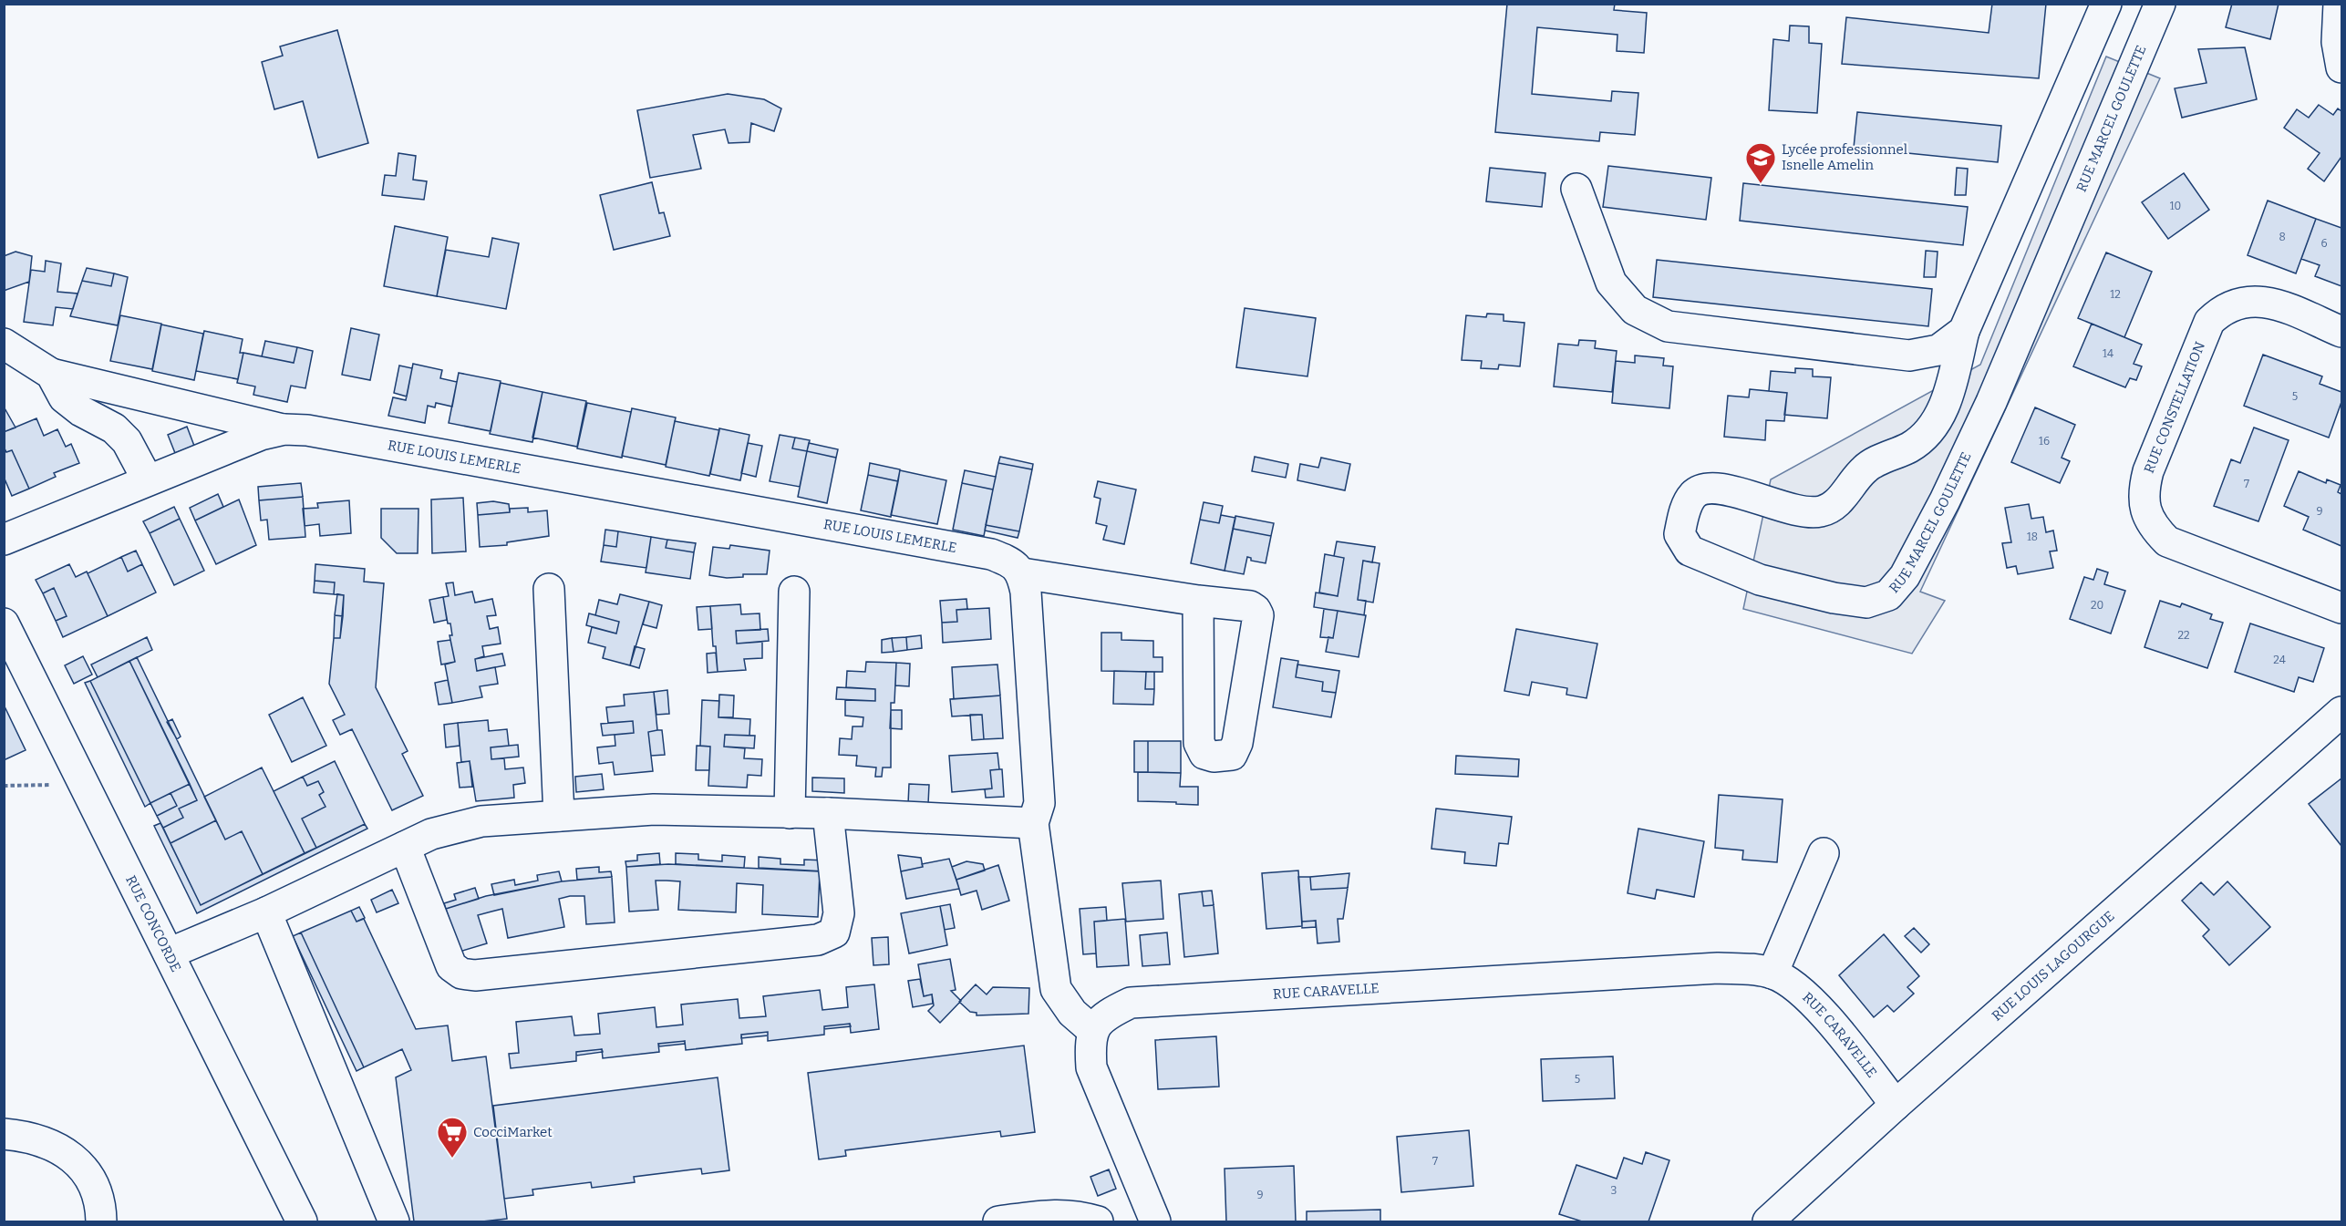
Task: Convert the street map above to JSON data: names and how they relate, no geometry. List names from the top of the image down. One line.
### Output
{"streets":{"street":["RUE MARCEL GOULETTE","RUE CONSTELLATION","RUE LOUIS LEMERLE","RUE CONCORDE","RUE LOUIS LAGOURGUE","RUE CARAVELLE"]},"crossings":[["RUE LOUIS LAGOURGUE","RUE CARAVELLE"]],"places":{"school or university":["Lycée professionnel Isnelle Amelin"],"supermarket":["CocciMarket"]},"house_numbers":["10","8","6","12","14","5","16","7","9","18","20","22","24","5","7","3","9"]}
